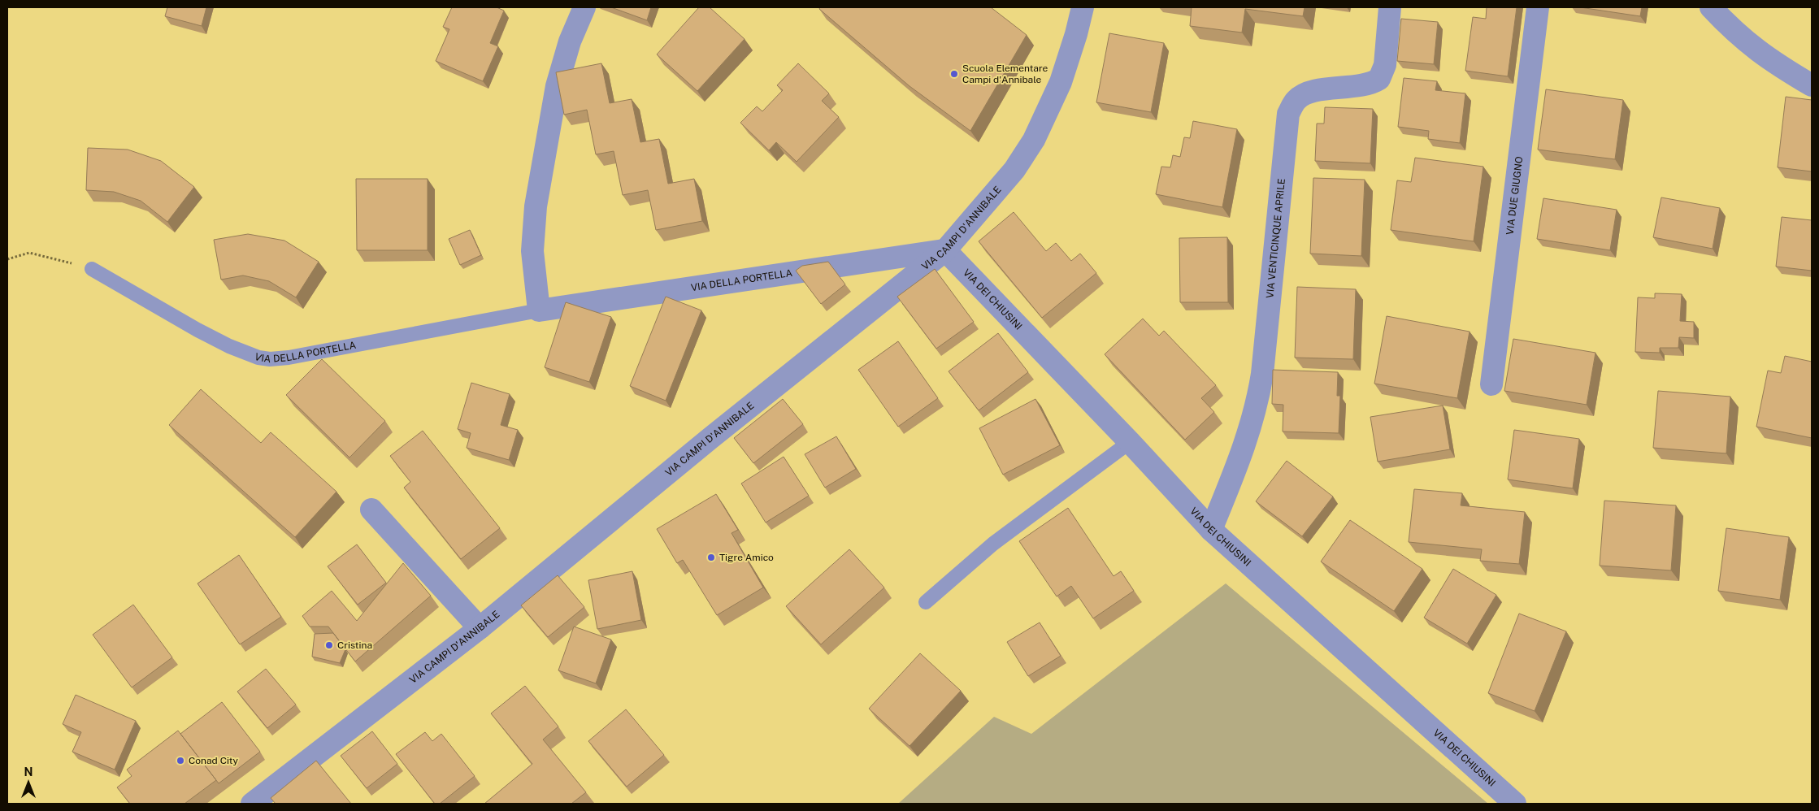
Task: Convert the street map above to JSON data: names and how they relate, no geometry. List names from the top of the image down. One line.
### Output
{"streets":{"street":["VIA DUE GIUGNO","VIA CAMPI D'ANNIBALE","VIA VENTICINQUE APRILE","VIA DELLA PORTELLA","VIA DEI CHIUSINI"]},"crossings":[["VIA CAMPI D'ANNIBALE","VIA DELLA PORTELLA"],["VIA CAMPI D'ANNIBALE","VIA DEI CHIUSINI"],["VIA VENTICINQUE APRILE","VIA DEI CHIUSINI"],["VIA DELLA PORTELLA","VIA DEI CHIUSINI"]],"places":["Scuola Elementare Campi d'Annibale","Tigre Amico","Cristina","Conad City"],"north":"top"}
